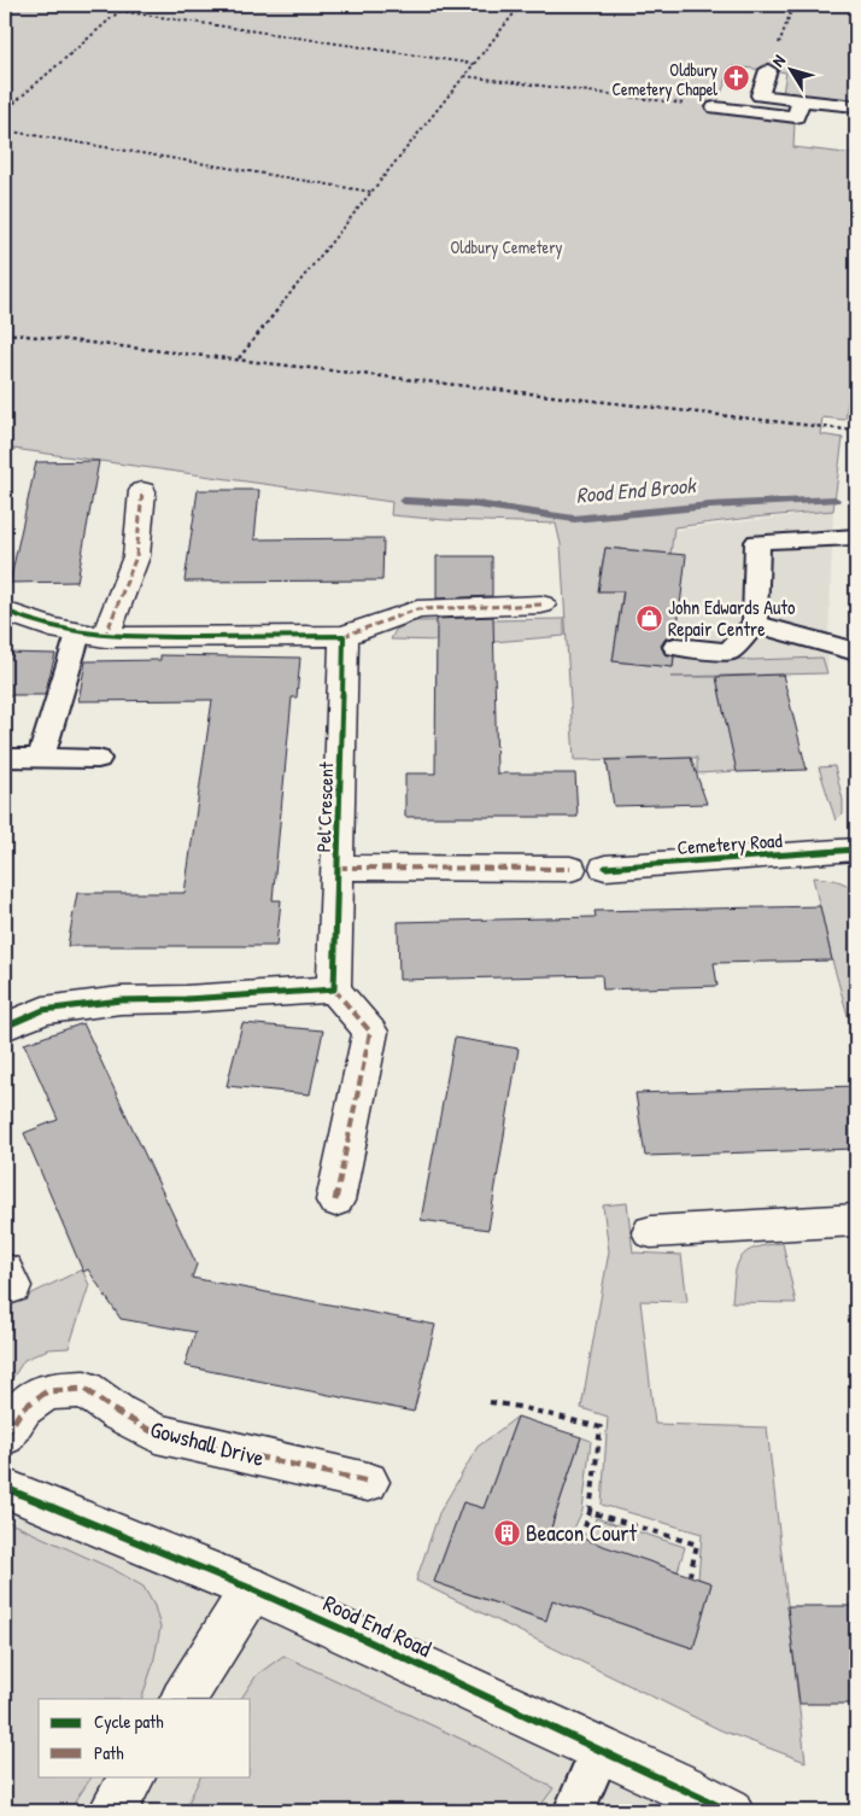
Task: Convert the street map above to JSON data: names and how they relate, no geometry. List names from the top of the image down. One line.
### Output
{"streets":{"street":["Pel Crescent","Cemetery Road","Gowshall Drive","Rood End Road"]},"water":["Rood End Brook"],"parks":["Oldbury Cemetery"],"places":{"church":["Oldbury Cemetery Chapel"],"shop":["John Edwards Auto Repair Centre"],"building":["Beacon Court"]},"legend":["Cycle path","Path"],"north":"top left"}
